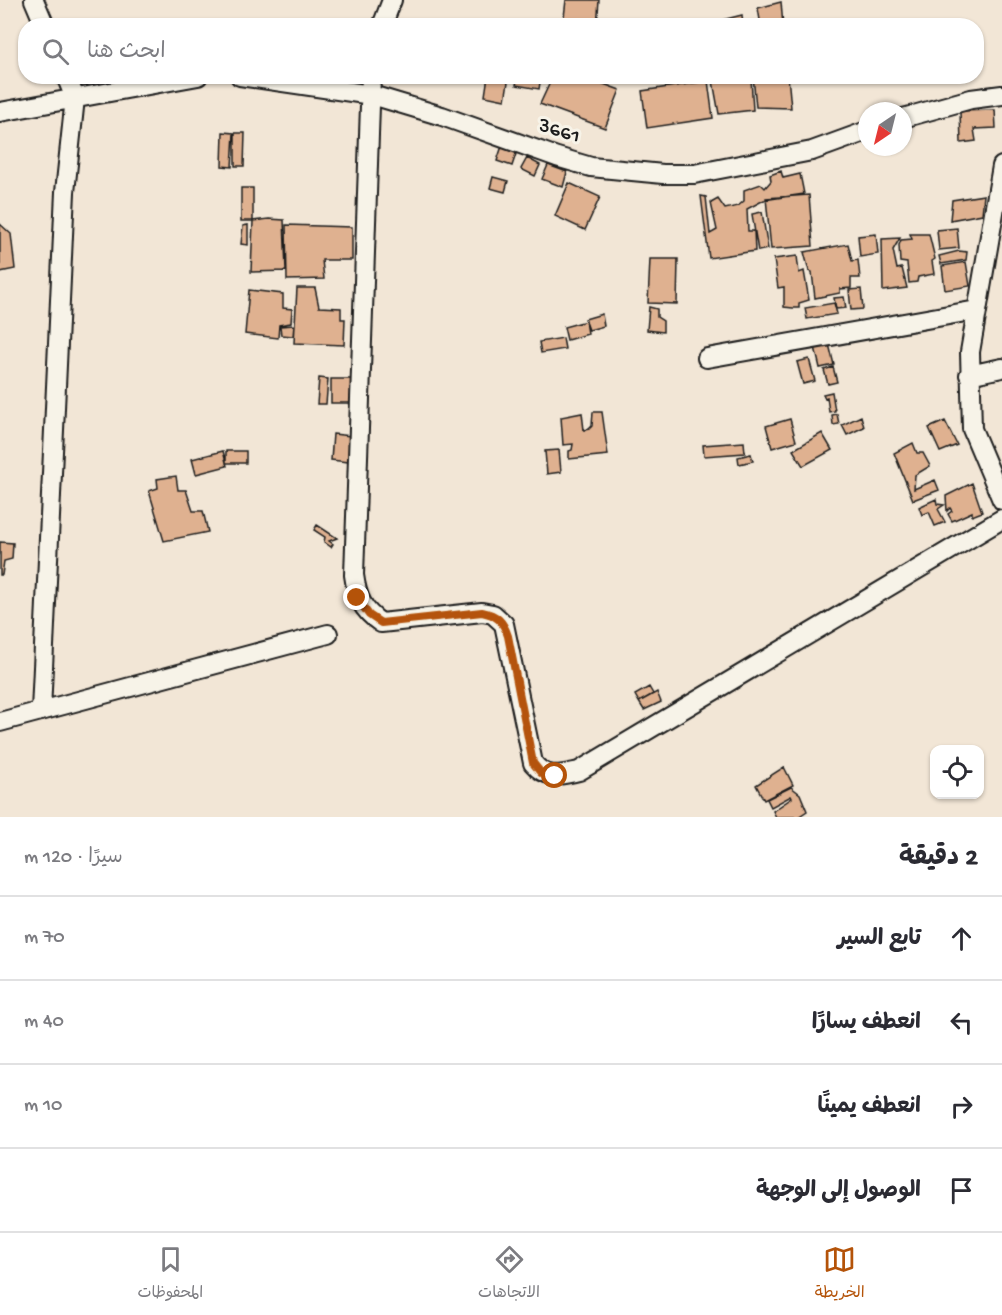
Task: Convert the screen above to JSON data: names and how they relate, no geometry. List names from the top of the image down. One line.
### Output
{"streets":{"street":["3661"]},"north":"bottom left","page":{"search":"ابحث هنا","heading":["2 دقيقة","سيرًا · 120 m"],"list":[["تابع السير","70 m"],["انعطف يسارًا","40 m"],["انعطف يمينًا","10 m"],"الوصول إلى الوجهة"],"nav":["الخريطة","الاتجاهات","المحفوظات"]}}
